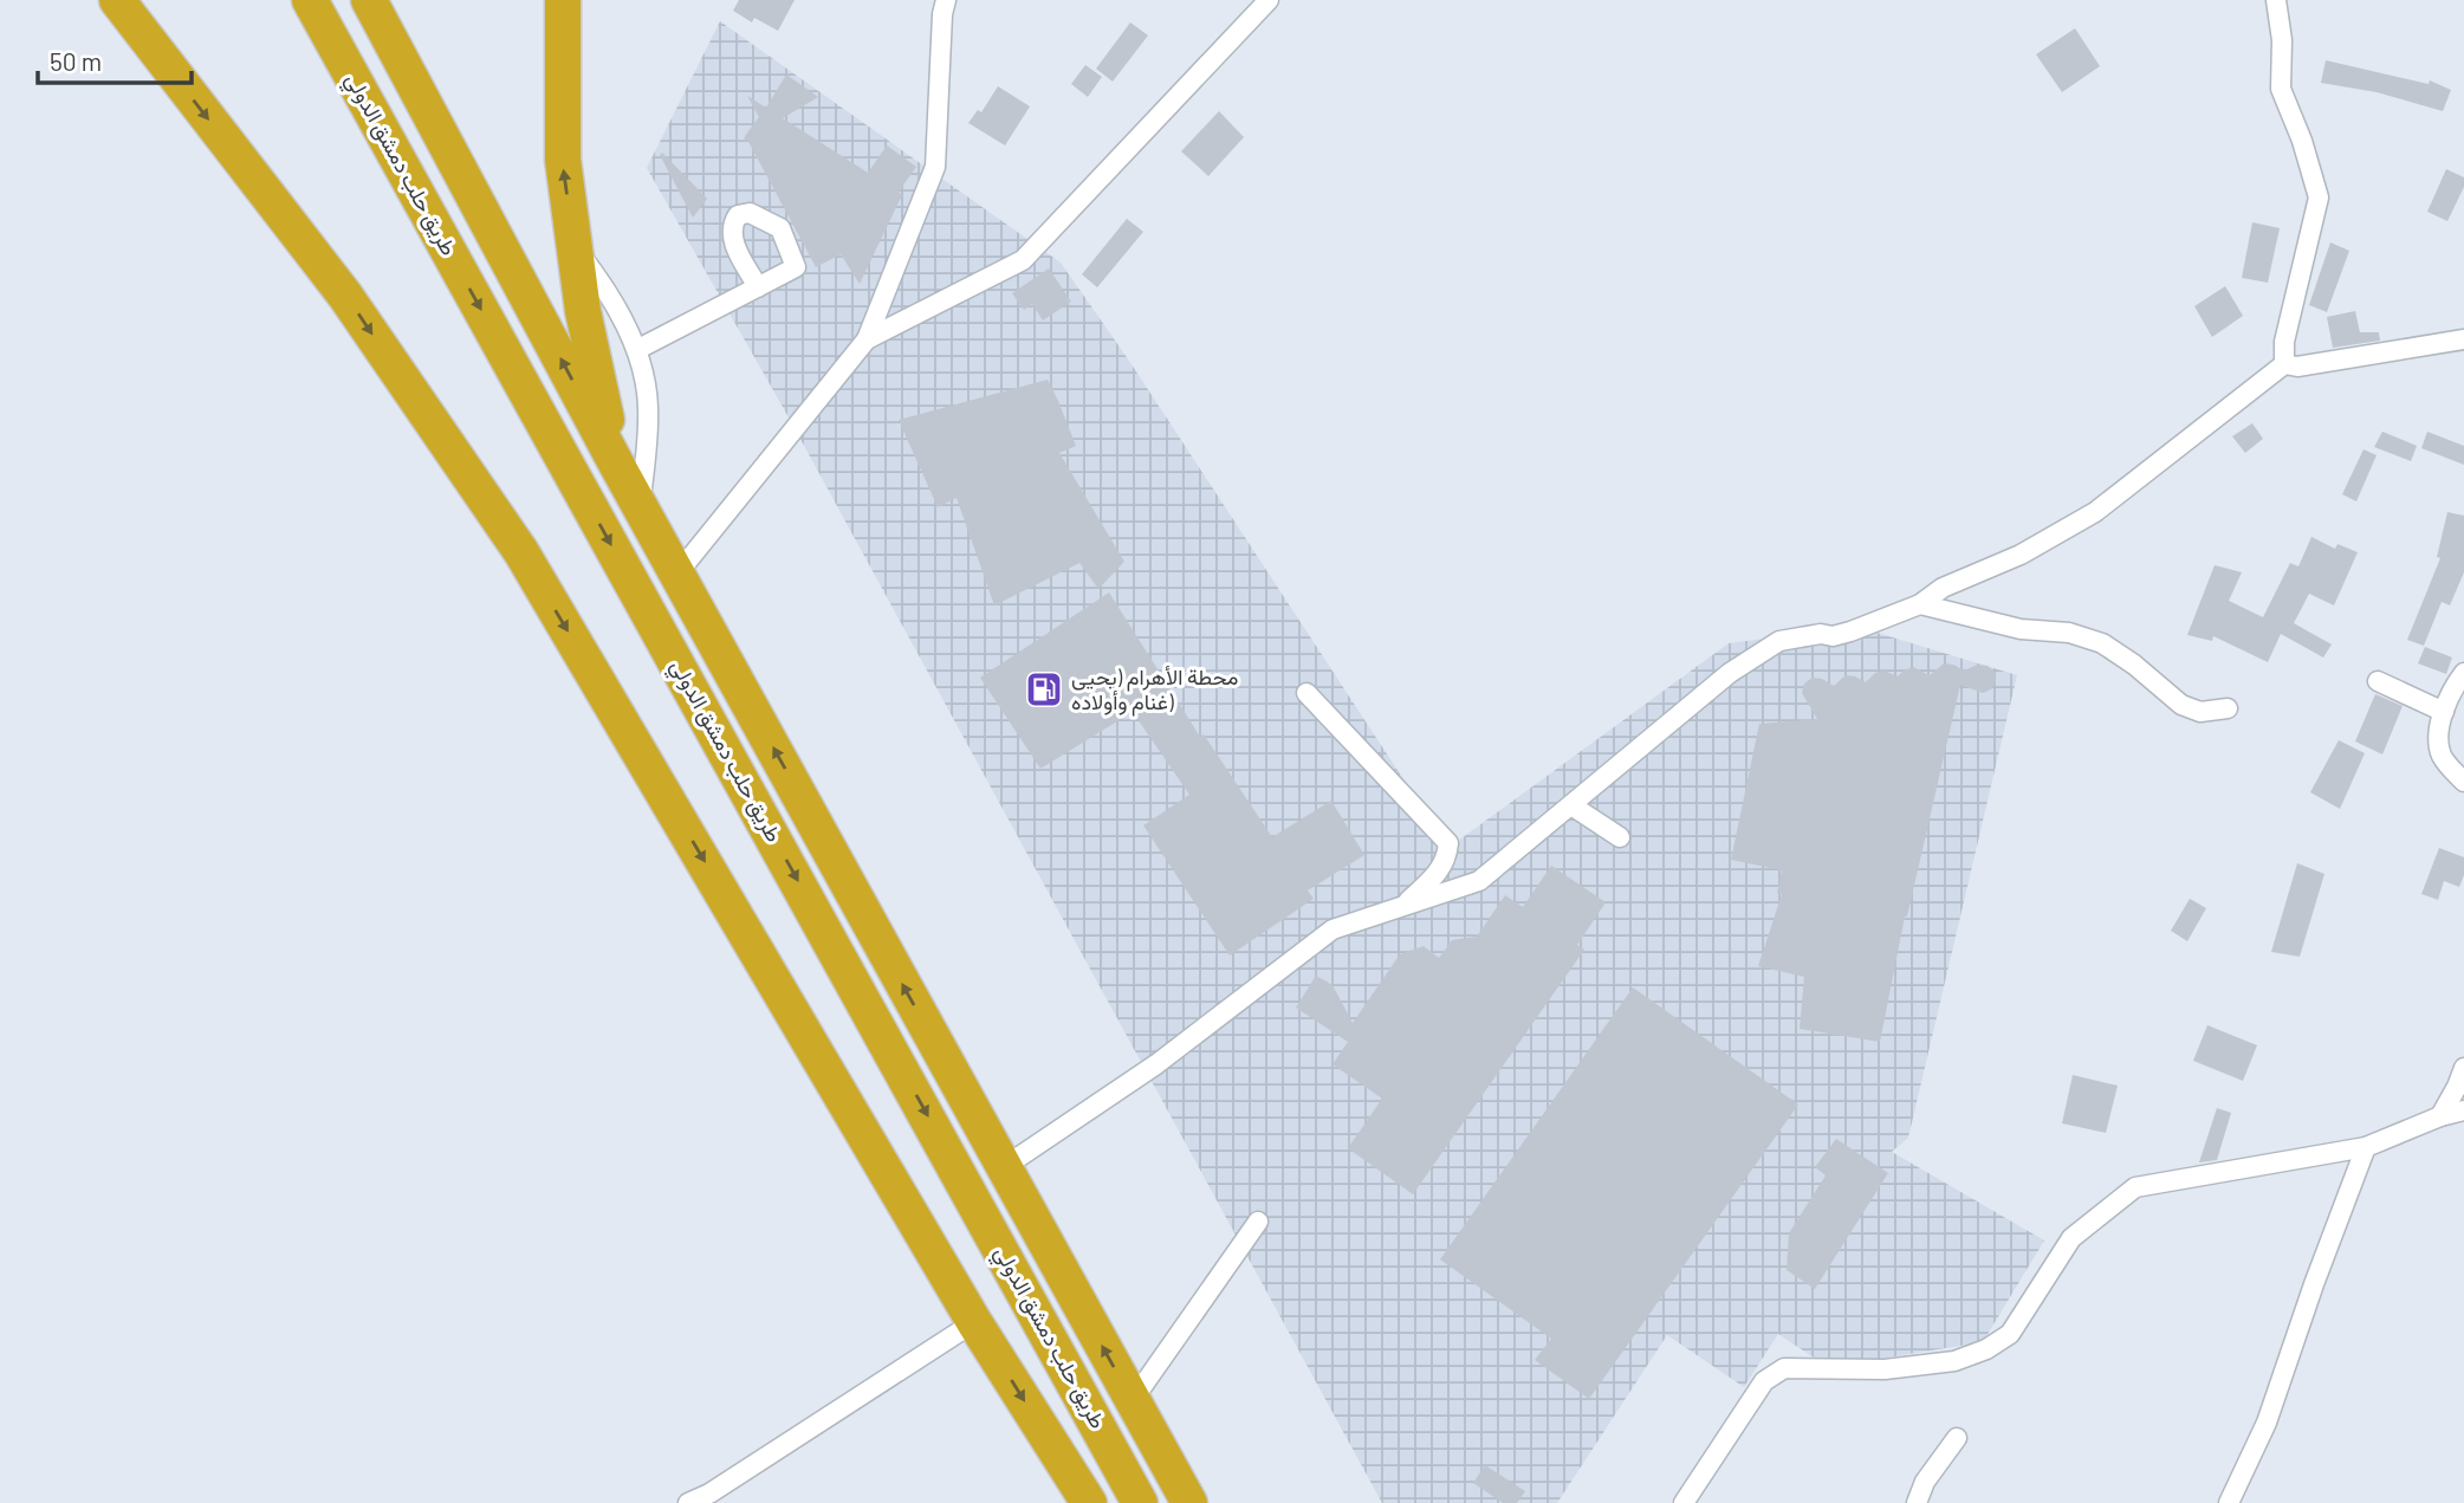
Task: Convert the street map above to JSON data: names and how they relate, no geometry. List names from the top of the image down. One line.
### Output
{"streets":{"highway":["طريق حلب دمشق الدولي"]},"places":{"fuel station":["محطة الأهرام (يحيى غنام وأولاده)"]},"scale_bar":"50 m"}
